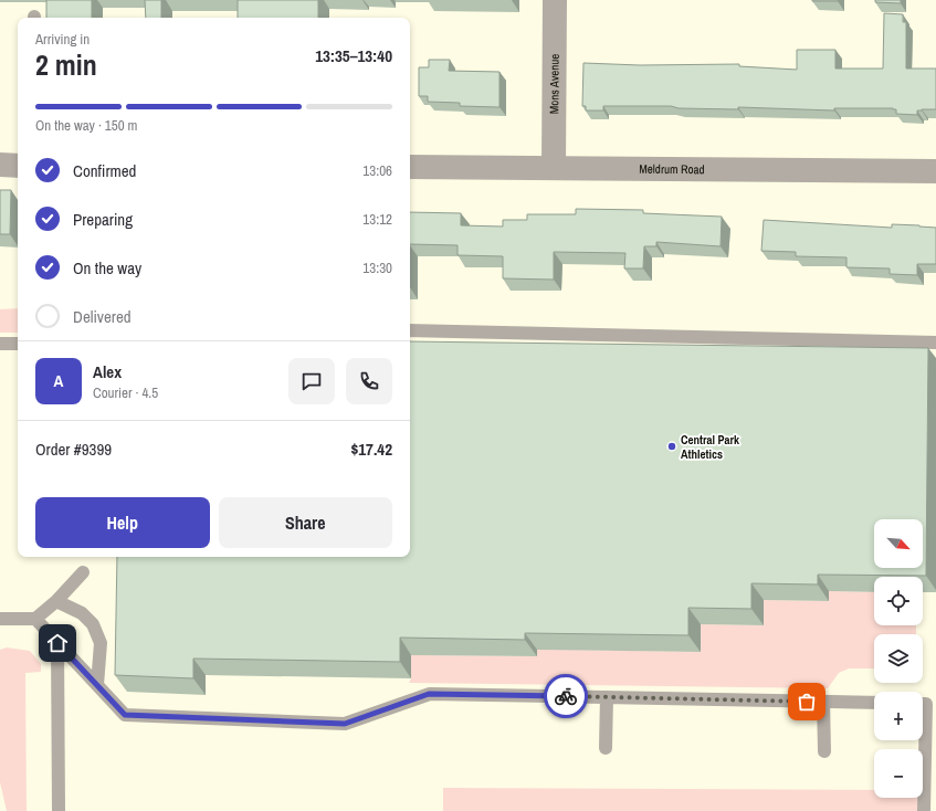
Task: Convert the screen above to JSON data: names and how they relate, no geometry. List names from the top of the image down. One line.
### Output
{"streets":{"street":["Mons Avenue","Meldrum Road"]},"crossings":[["Mons Avenue","Meldrum Road"]],"places":["Central Park Athletics"],"north":"bottom right","page":{"heading":["2 min","Arriving in","13:35–13:40"],"panel":["Alex","Courier · 4.5","Order #9399","$17.42"],"bar":"On the way · 150 m","list":[["Confirmed","13:06"],["Preparing","13:12"],["On the way","13:30"],"Delivered"],"round":"A","buttons":["Help","Share"],"map_buttons":["+","−"]}}
